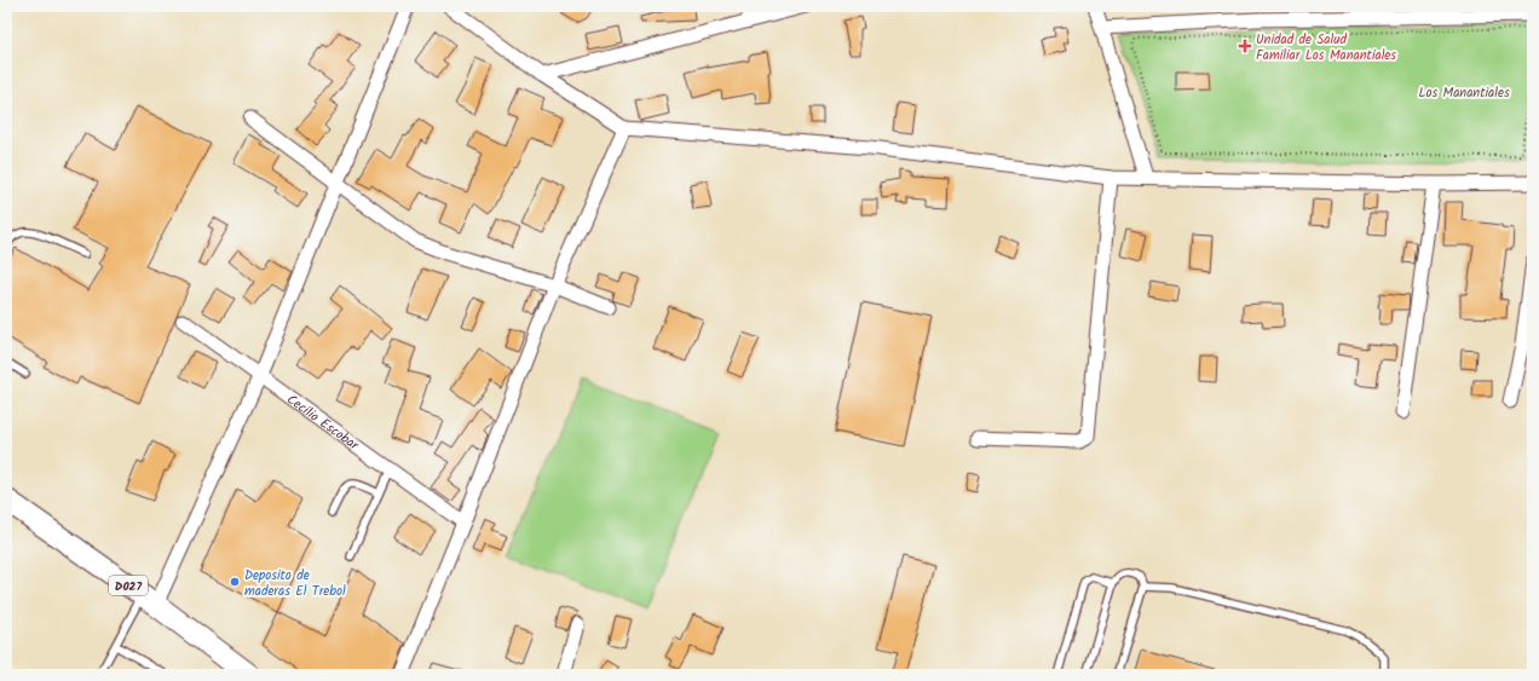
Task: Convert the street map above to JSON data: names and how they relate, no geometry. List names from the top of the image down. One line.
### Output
{"streets":{"main road":["D027"],"street":["Cecilio Escobar"]},"parks":["Los Manantiales"],"places":{"health":["Unidad de Salud Familiar Los Manantiales"],"other":["Deposito de maderas El Trebol"]}}
